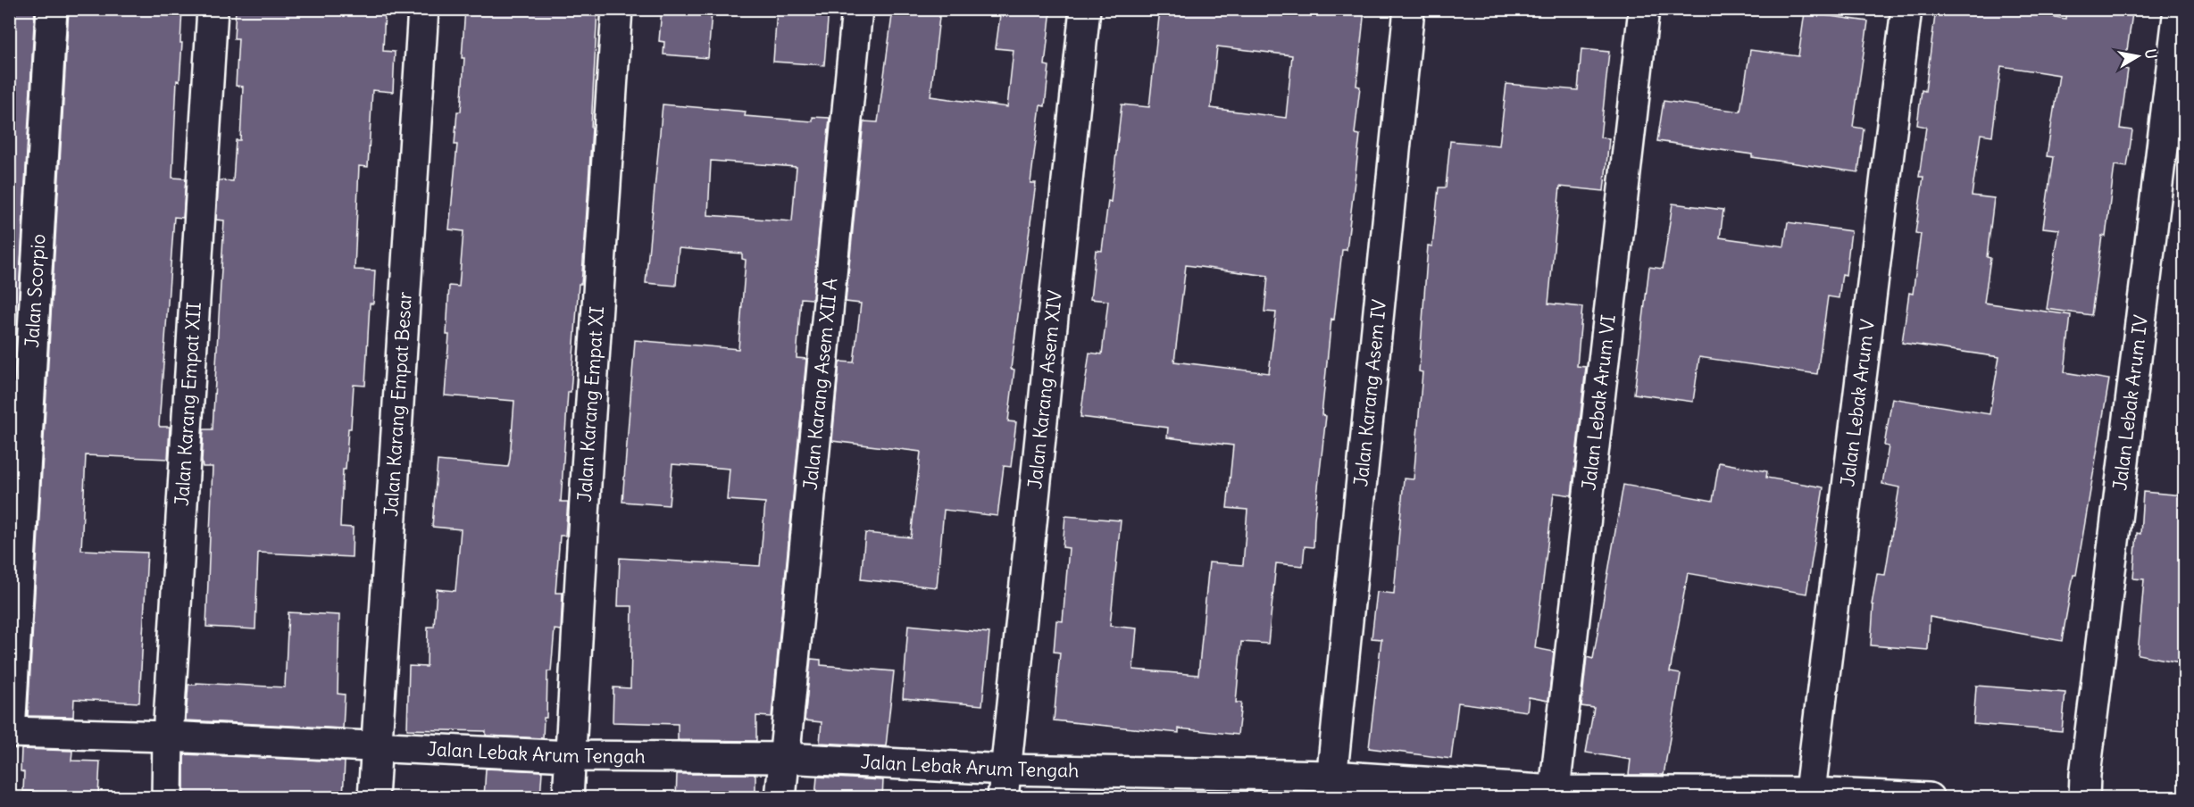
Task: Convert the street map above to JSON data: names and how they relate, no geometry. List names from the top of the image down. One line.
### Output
{"streets":{"street":["Jalan Scorpio","Jalan Karang Asem XII A","Jalan Karang Asem XIV","Jalan Karang Asem IV","Jalan Karang Empat XII","Jalan Karang Empat Besar","Jalan Karang Empat XI","Jalan Lebak Arum VI","Jalan Lebak Arum V","Jalan Lebak Arum IV","Jalan Lebak Arum Tengah"]},"crossings":[["Jalan Scorpio","Jalan Lebak Arum Tengah"],["Jalan Karang Asem XII A","Jalan Lebak Arum Tengah"],["Jalan Karang Asem XIV","Jalan Lebak Arum Tengah"],["Jalan Karang Asem IV","Jalan Lebak Arum Tengah"],["Jalan Karang Empat XII","Jalan Lebak Arum Tengah"],["Jalan Karang Empat Besar","Jalan Lebak Arum Tengah"],["Jalan Karang Empat XI","Jalan Lebak Arum Tengah"],["Jalan Lebak Arum VI","Jalan Lebak Arum Tengah"],["Jalan Lebak Arum V","Jalan Lebak Arum Tengah"]],"north":"right"}
